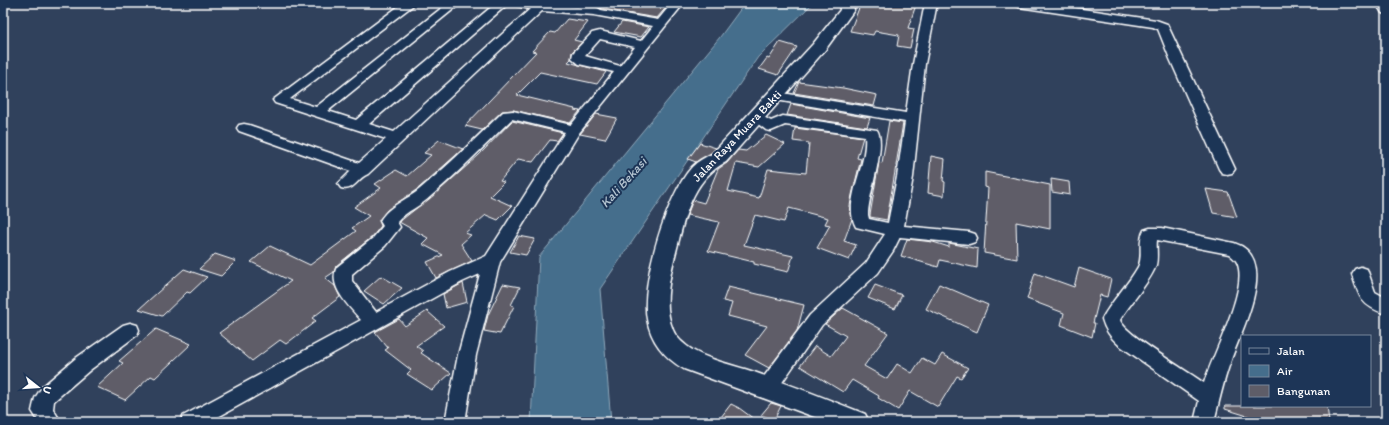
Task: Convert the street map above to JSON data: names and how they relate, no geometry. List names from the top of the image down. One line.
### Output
{"streets":{"main road":["Jalan Raya Muara Bakti"]},"water":["Kali Bekasi"],"legend":["Jalan","Air","Bangunan"],"north":"right"}
